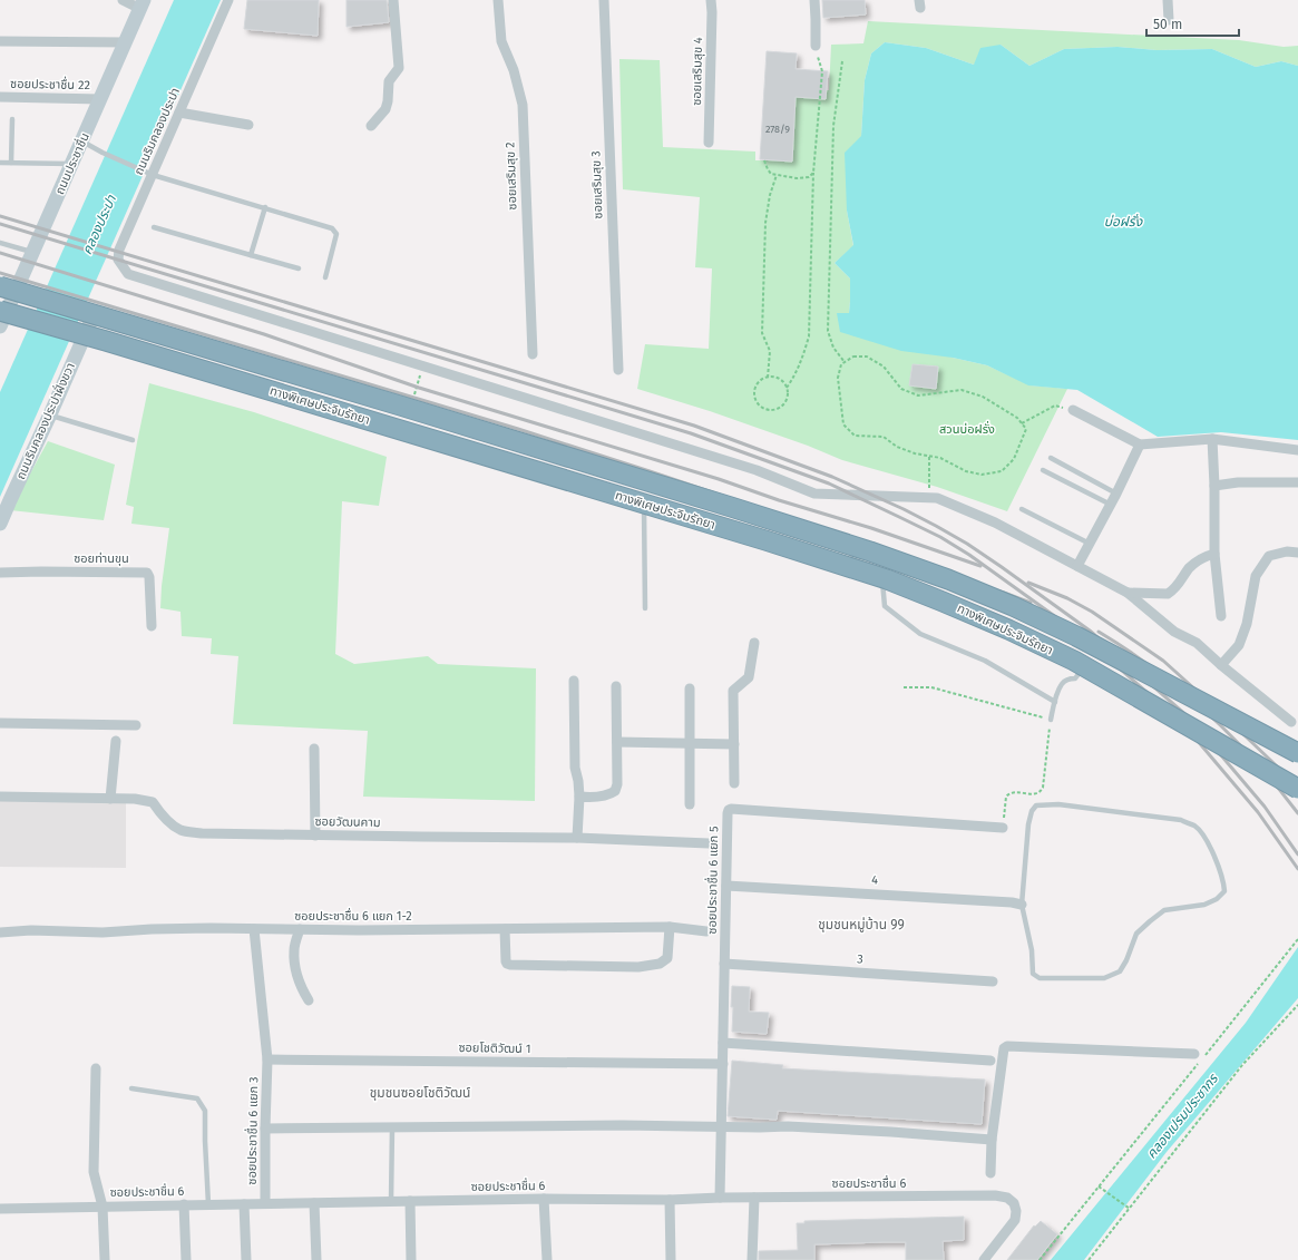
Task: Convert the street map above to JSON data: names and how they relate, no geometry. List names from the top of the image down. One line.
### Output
{"streets":{"highway":["ทางพิเศษประจิมรัถยา"],"main road":["ถนนประชาชื่น","ถนนริมคลองประปาฝั่งขวา"],"street":["ซอยเสริมสุข 4","ซอยประชาชื่น 22","ถนนริมคลองประปา","ซอยเสริมสุข 2","ซอยเสริมสุข 3","ซอยท่านขุน","ซอยวัฒนคาม","ซอยประชาชื่น 6 แยก 5","4","ซอยประชาชื่น 6 แยก 1-2","3","ซอยโชติวัฒน์ 1","ซอยประชาชื่น 6 แยก 3","ซอยประชาชื่น 6"]},"crossings":[["ซอยประชาชื่น 22","ถนนประชาชื่น"],["ถนนประชาชื่น","ทางพิเศษประจิมรัถยา"],["ซอยประชาชื่น 6 แยก 5","4"],["ซอยประชาชื่น 6 แยก 5","3"],["ซอยประชาชื่น 6 แยก 5","ซอยโชติวัฒน์ 1"],["ซอยประชาชื่น 6 แยก 5","ซอยประชาชื่น 6"],["ซอยประชาชื่น 6 แยก 1-2","ซอยประชาชื่น 6 แยก 3"],["ซอยโชติวัฒน์ 1","ซอยประชาชื่น 6 แยก 3"],["ซอยประชาชื่น 6 แยก 3","ซอยประชาชื่น 6"]],"districts":["ชุมชนหมู่บ้าน 99","ชุมชนซอยโชติวัฒน์"],"water":["บ่อฝรั่ง","คลองประปา","คลองเปรมประชากร"],"parks":["สวนบ่อฝรั่ง"],"house_numbers":["278/9"],"scale_bar":"50 m"}
